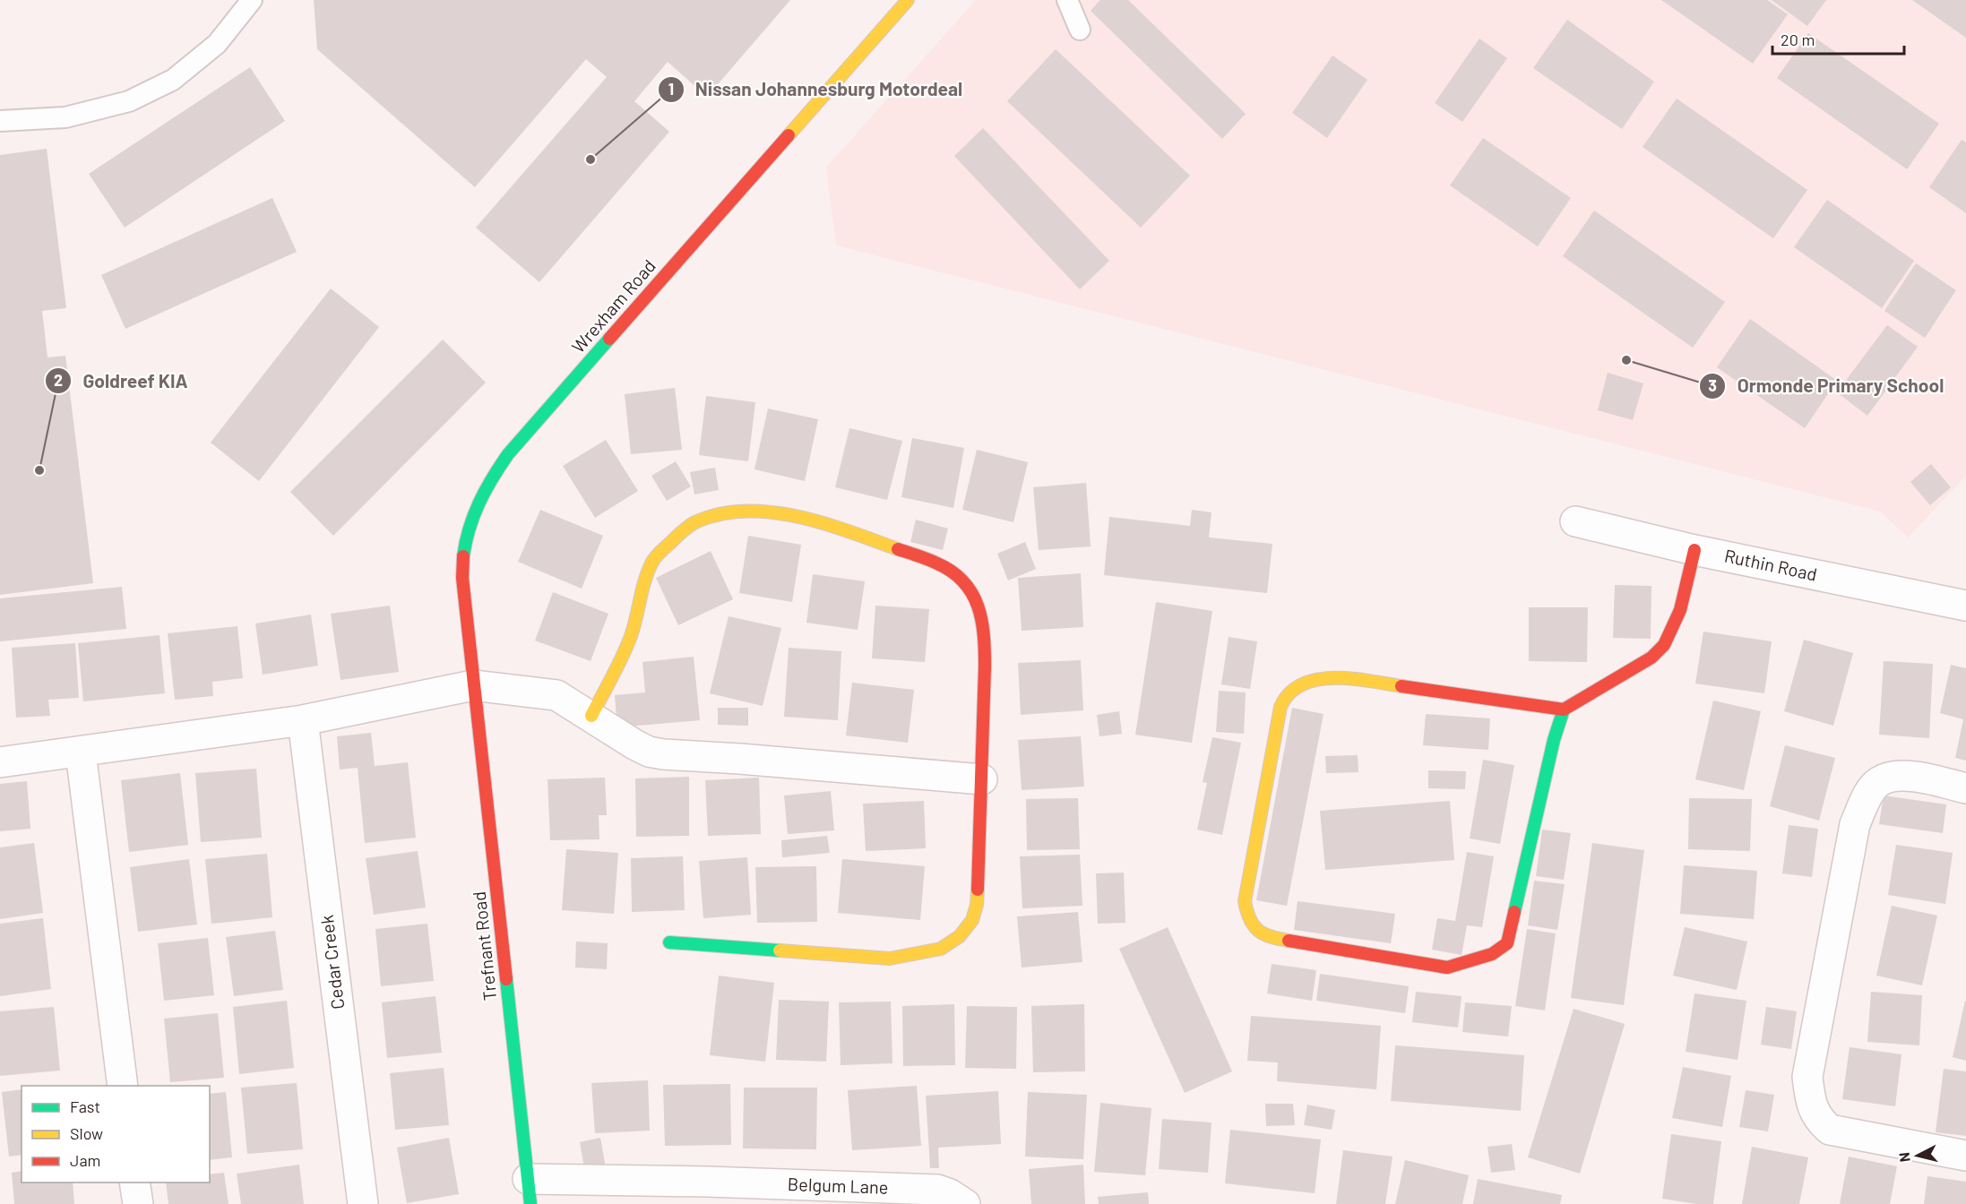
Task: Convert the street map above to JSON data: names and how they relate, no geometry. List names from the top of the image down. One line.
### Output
{"streets":{"street":["Wrexham Road","Ruthin Road","Trefnant Road","Cedar Creek","Belgum Lane"]},"crossings":[["Wrexham Road","Trefnant Road"],["Trefnant Road","Belgum Lane"]],"places":["Nissan Johannesburg Motordeal","Ormonde Primary School","Goldreef KIA"],"legend":["Fast","Slow","Jam"],"scale_bar":"20 m","north":"left"}
